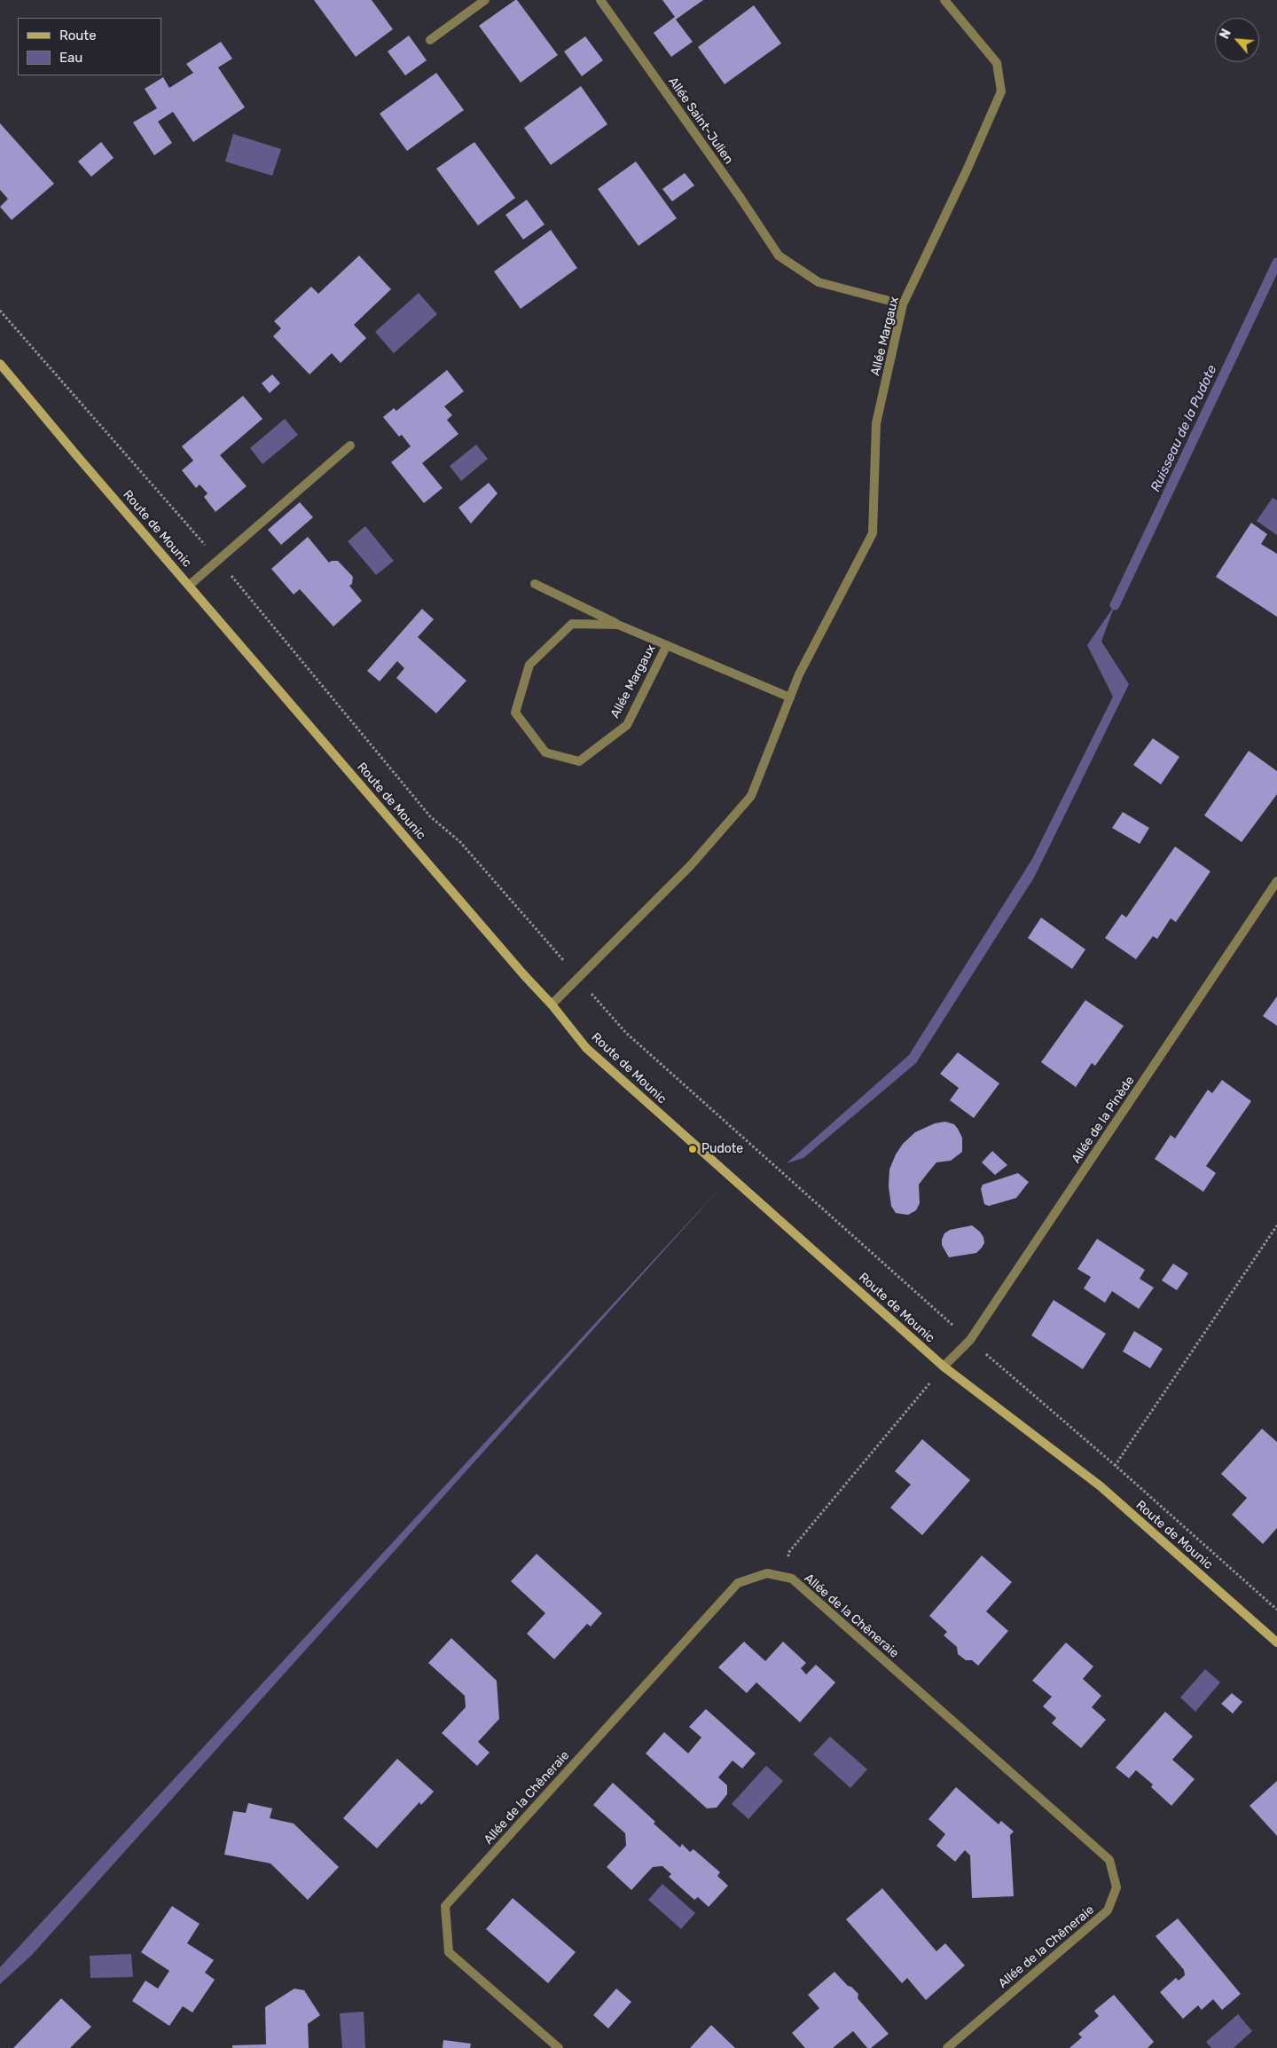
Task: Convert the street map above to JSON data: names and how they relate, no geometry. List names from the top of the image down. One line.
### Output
{"streets":{"main road":["Route de Mounic"],"street":["Allée Saint-Julien","Allée Margaux","Allée de la Pinède","Allée de la Chêneraie"]},"crossings":[["Allée Saint-Julien","Allée Margaux"],["Allée Margaux","Route de Mounic"],["Route de Mounic","Allée de la Pinède"]],"water":["Ruisseau de la Pudote"],"places":["Pudote"],"legend":["Route","Eau"],"north":"top left"}
